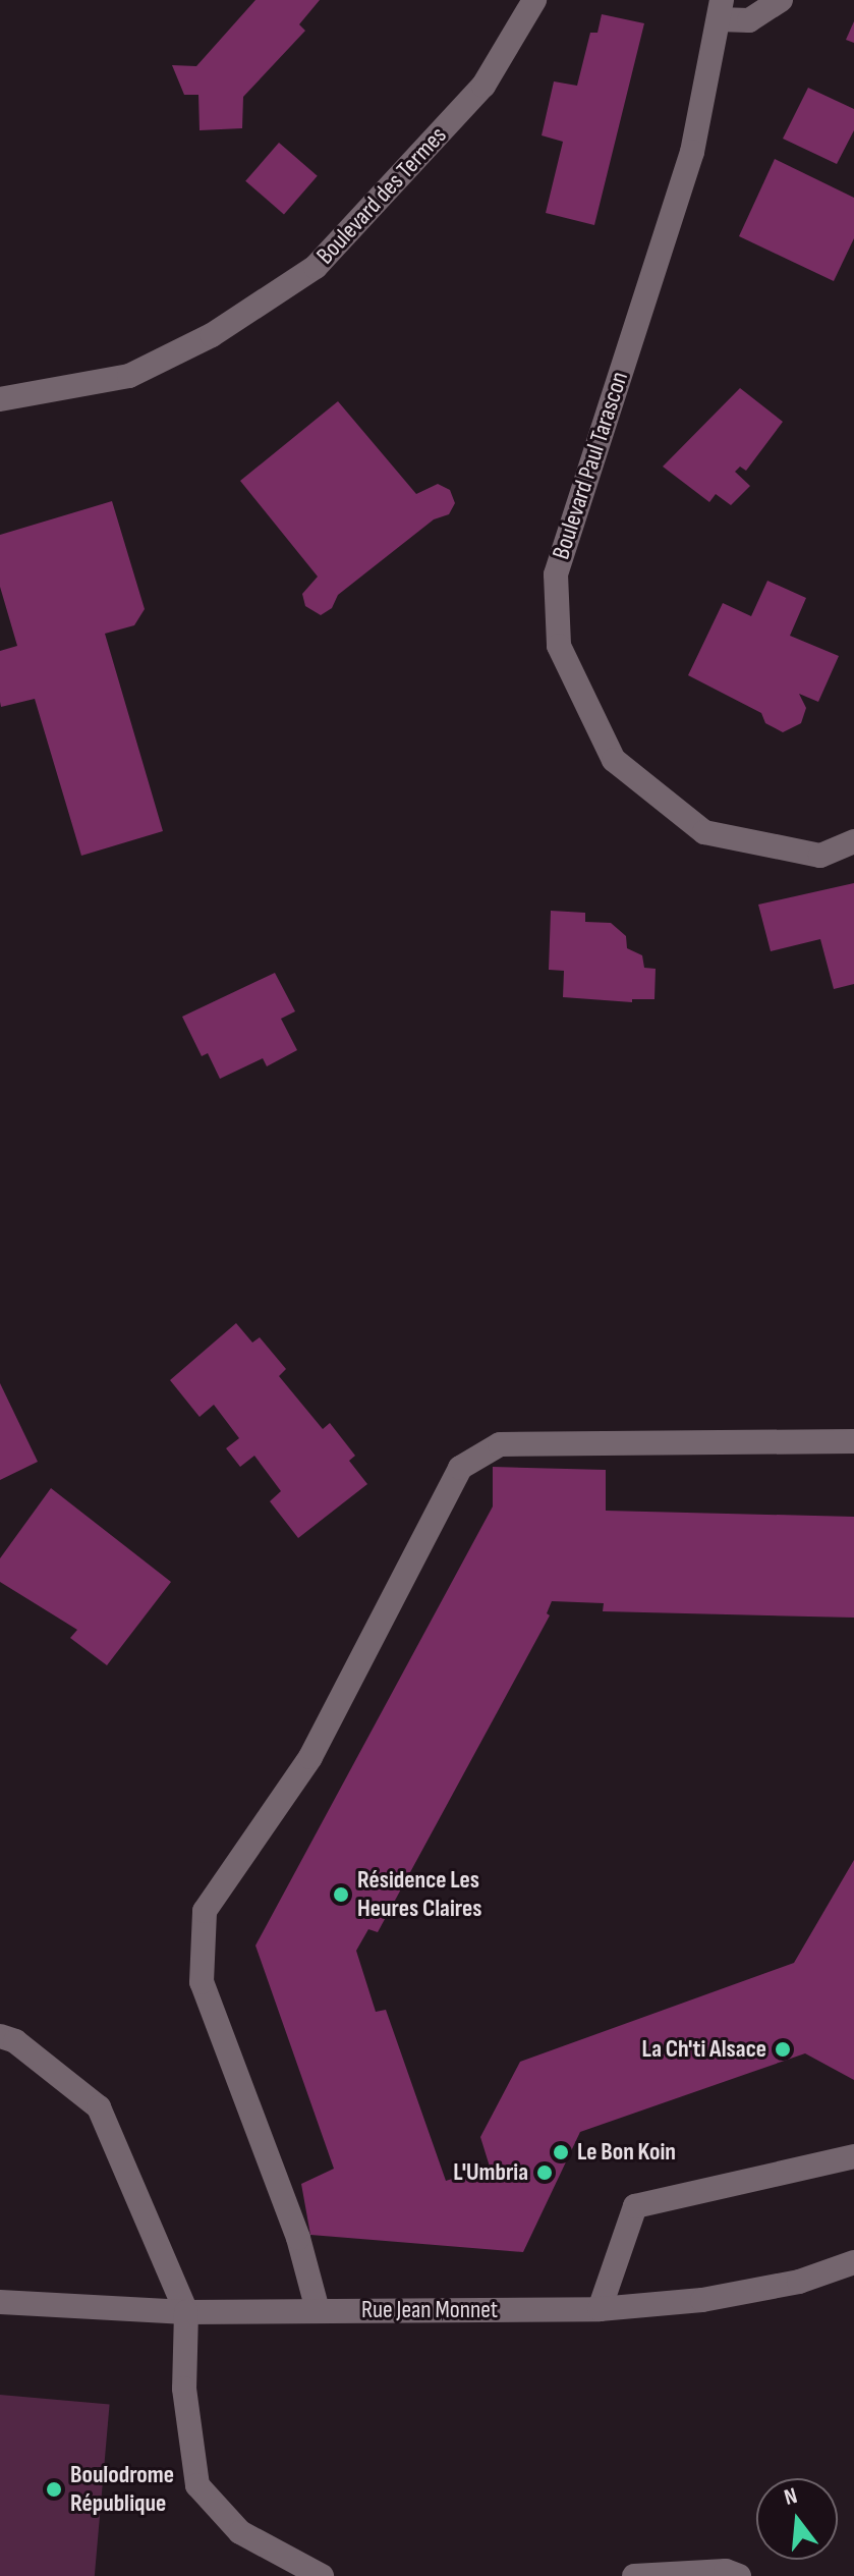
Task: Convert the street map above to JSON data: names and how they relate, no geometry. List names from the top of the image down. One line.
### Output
{"streets":{"street":["Boulevard des Termes","Boulevard Paul Tarascon","Rue Jean Monnet"]},"places":["Résidence Les Heures Claires","La Ch'ti Alsace","Le Bon Koin","L'Umbria","Boulodrome République"],"north":"top"}
